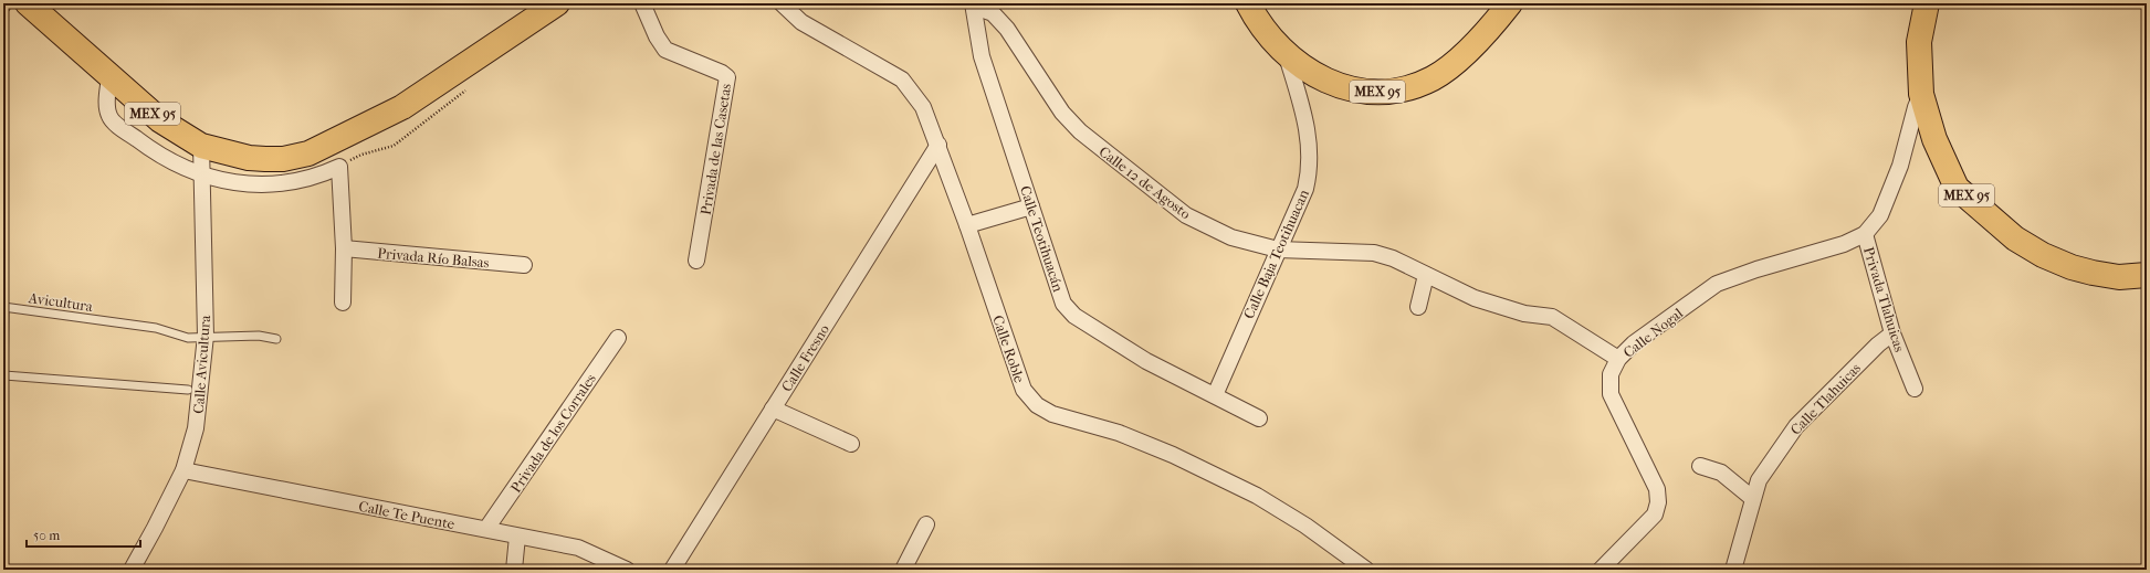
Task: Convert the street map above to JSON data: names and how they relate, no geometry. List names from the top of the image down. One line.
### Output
{"streets":{"main road":["MEX 95"],"street":["Privada de las Casetas","Calle 12 de Agosto","Calle Teotihuacán","Calle Baja Teotihuacan","Privada Río Balsas","Privada Tlahuicas","Calle Nogal","Calle Roble","Calle Fresno","Calle Avicultura","Calle Tlahuicas","Privada de los Corrales","Calle Te Puente"],"lane":["Avicultura"]},"crossings":[["MEX 95","Calle Baja Teotihuacan"],["MEX 95","Calle Avicultura"],["Calle 12 de Agosto","Calle Teotihuacán"],["Calle 12 de Agosto","Calle Baja Teotihuacan"],["Calle 12 de Agosto","Calle Nogal"],["Calle Teotihuacán","Calle Baja Teotihuacan"],["Privada Tlahuicas","Calle Nogal"],["Privada Tlahuicas","Calle Tlahuicas"],["Avicultura","Calle Avicultura"],["Calle Roble","Calle Fresno"],["Calle Avicultura","Calle Te Puente"],["Privada de los Corrales","Calle Te Puente"]],"scale_bar":"50 m"}
